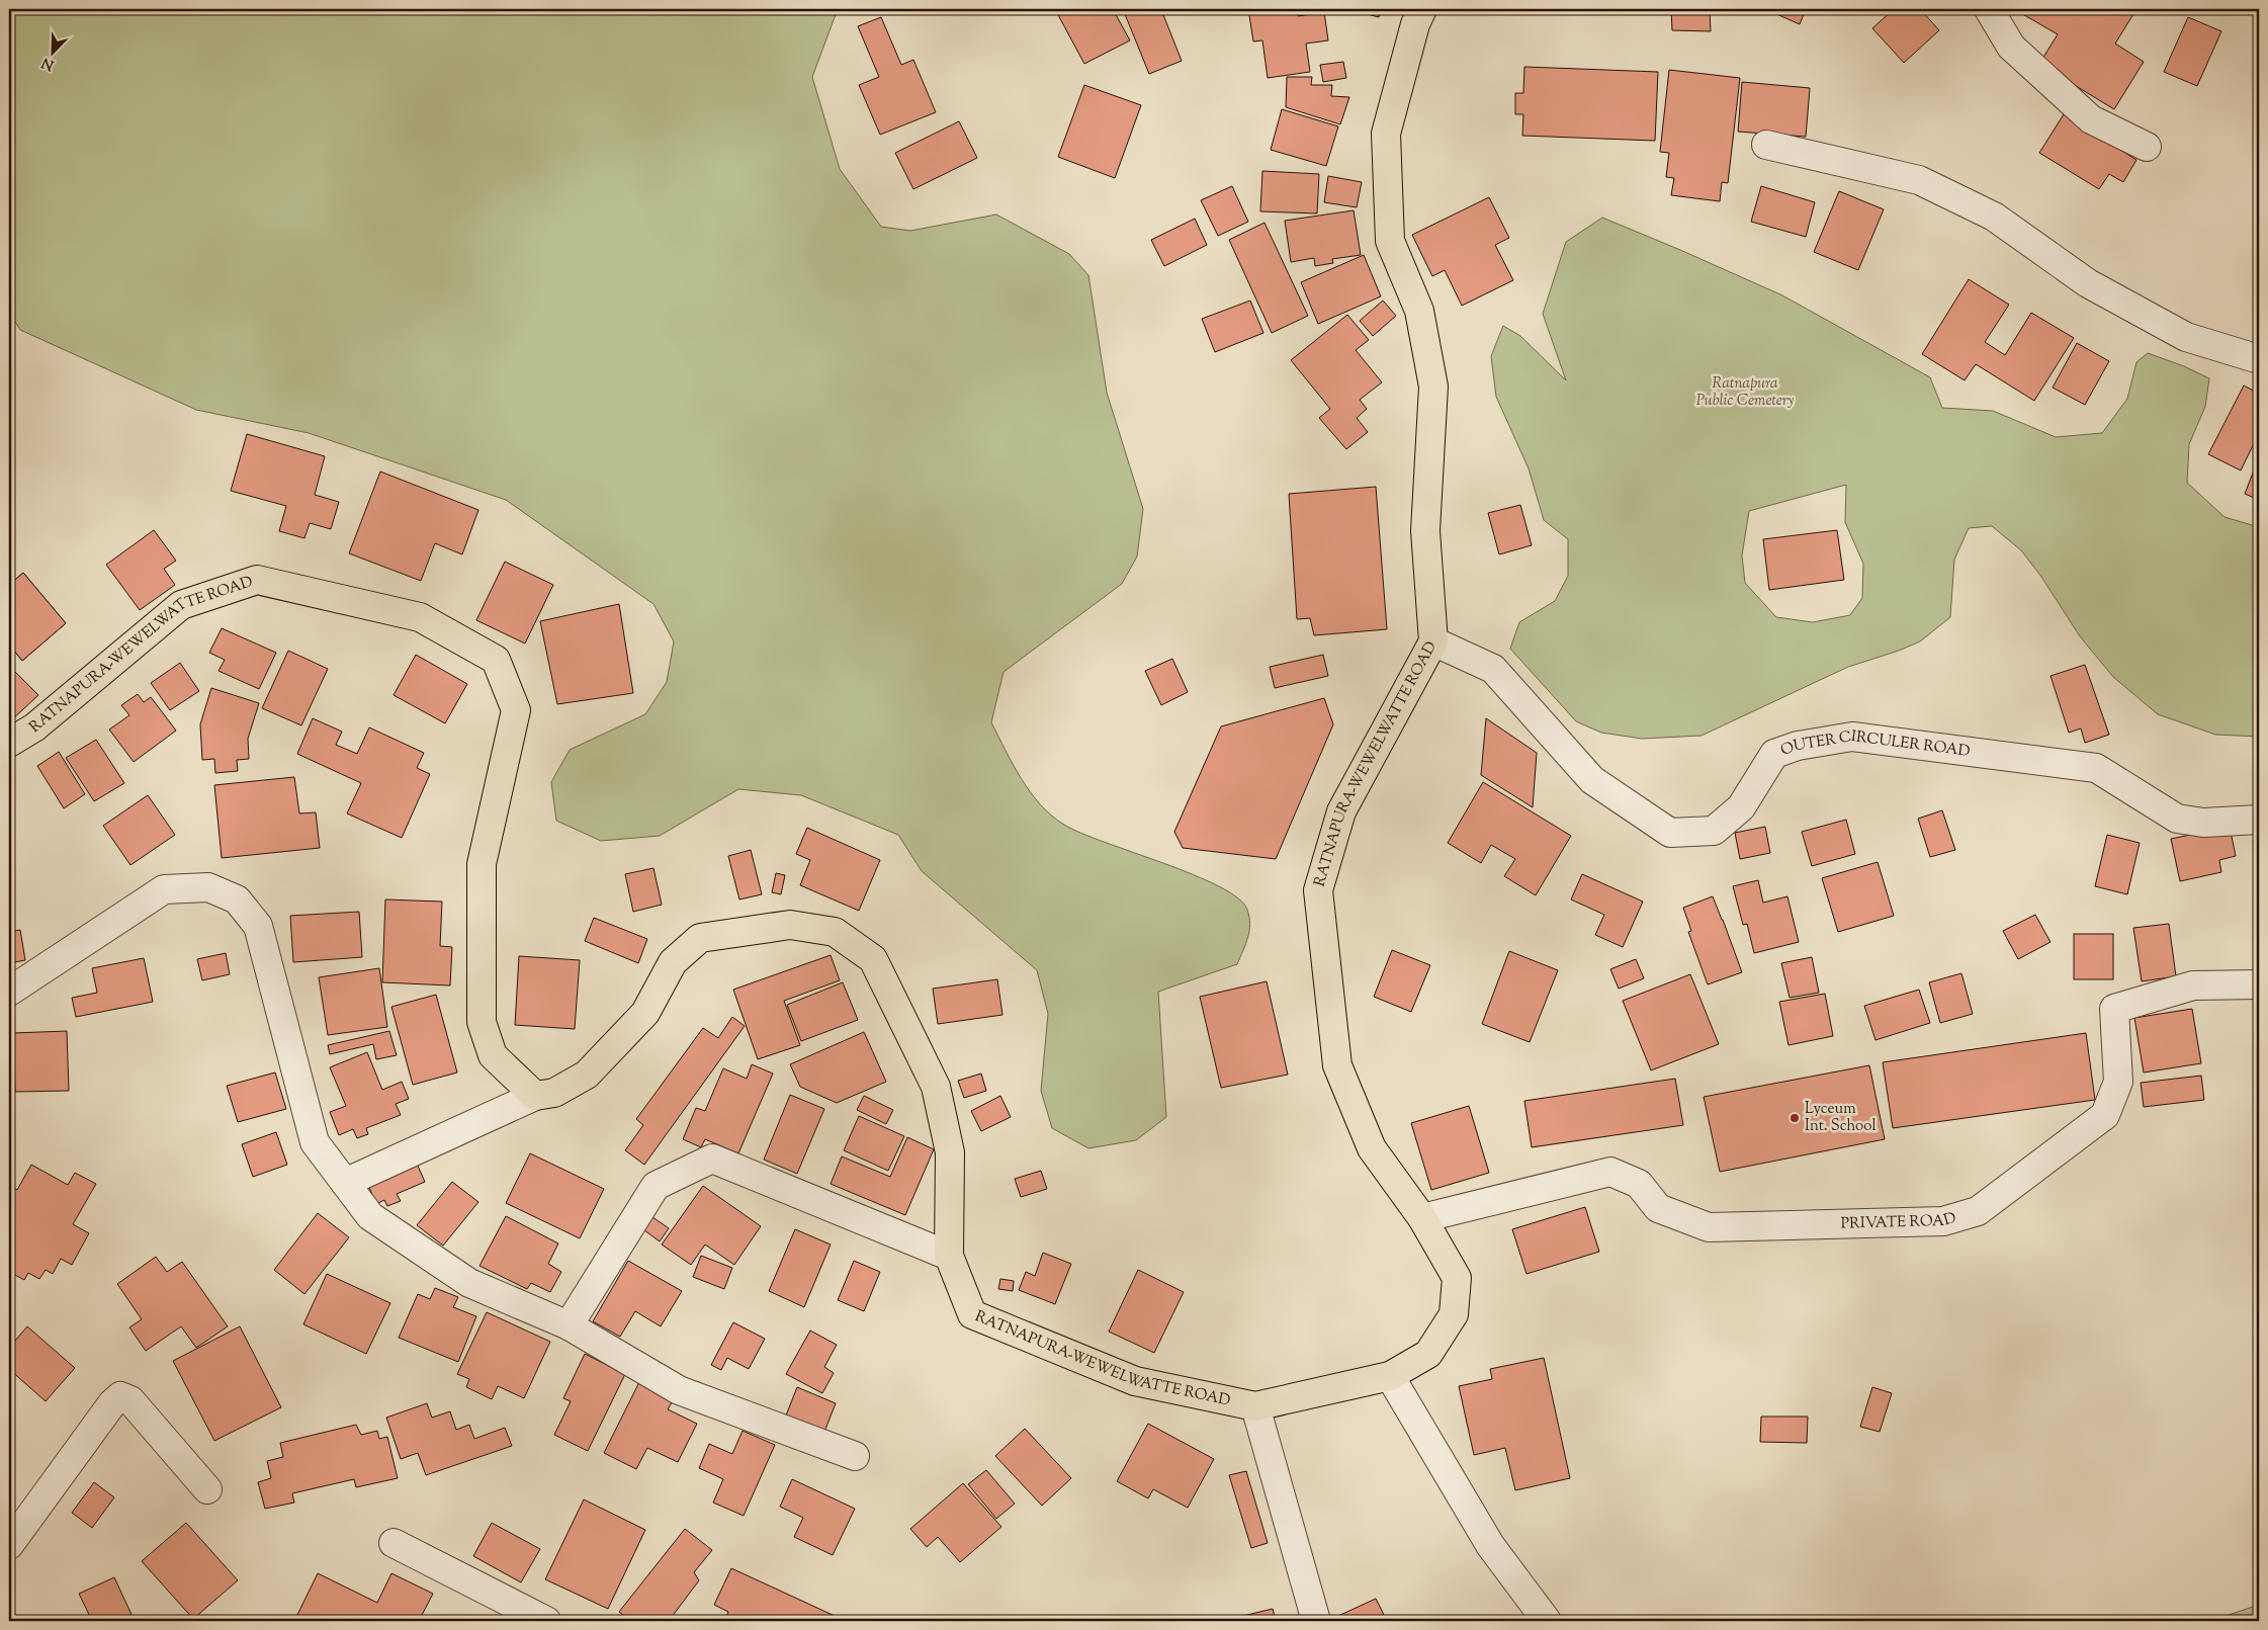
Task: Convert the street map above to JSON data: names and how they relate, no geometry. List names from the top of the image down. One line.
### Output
{"streets":{"main road":["RATNAPURA-WEWELWATTE ROAD"],"street":["OUTER CIRCULER ROAD","PRIVATE ROAD"]},"crossings":[["RATNAPURA-WEWELWATTE ROAD","OUTER CIRCULER ROAD"],["RATNAPURA-WEWELWATTE ROAD","PRIVATE ROAD"]],"parks":["Ratnapura Public Cemetery"],"places":["Lyceum Int. School"],"north":"bottom left"}
